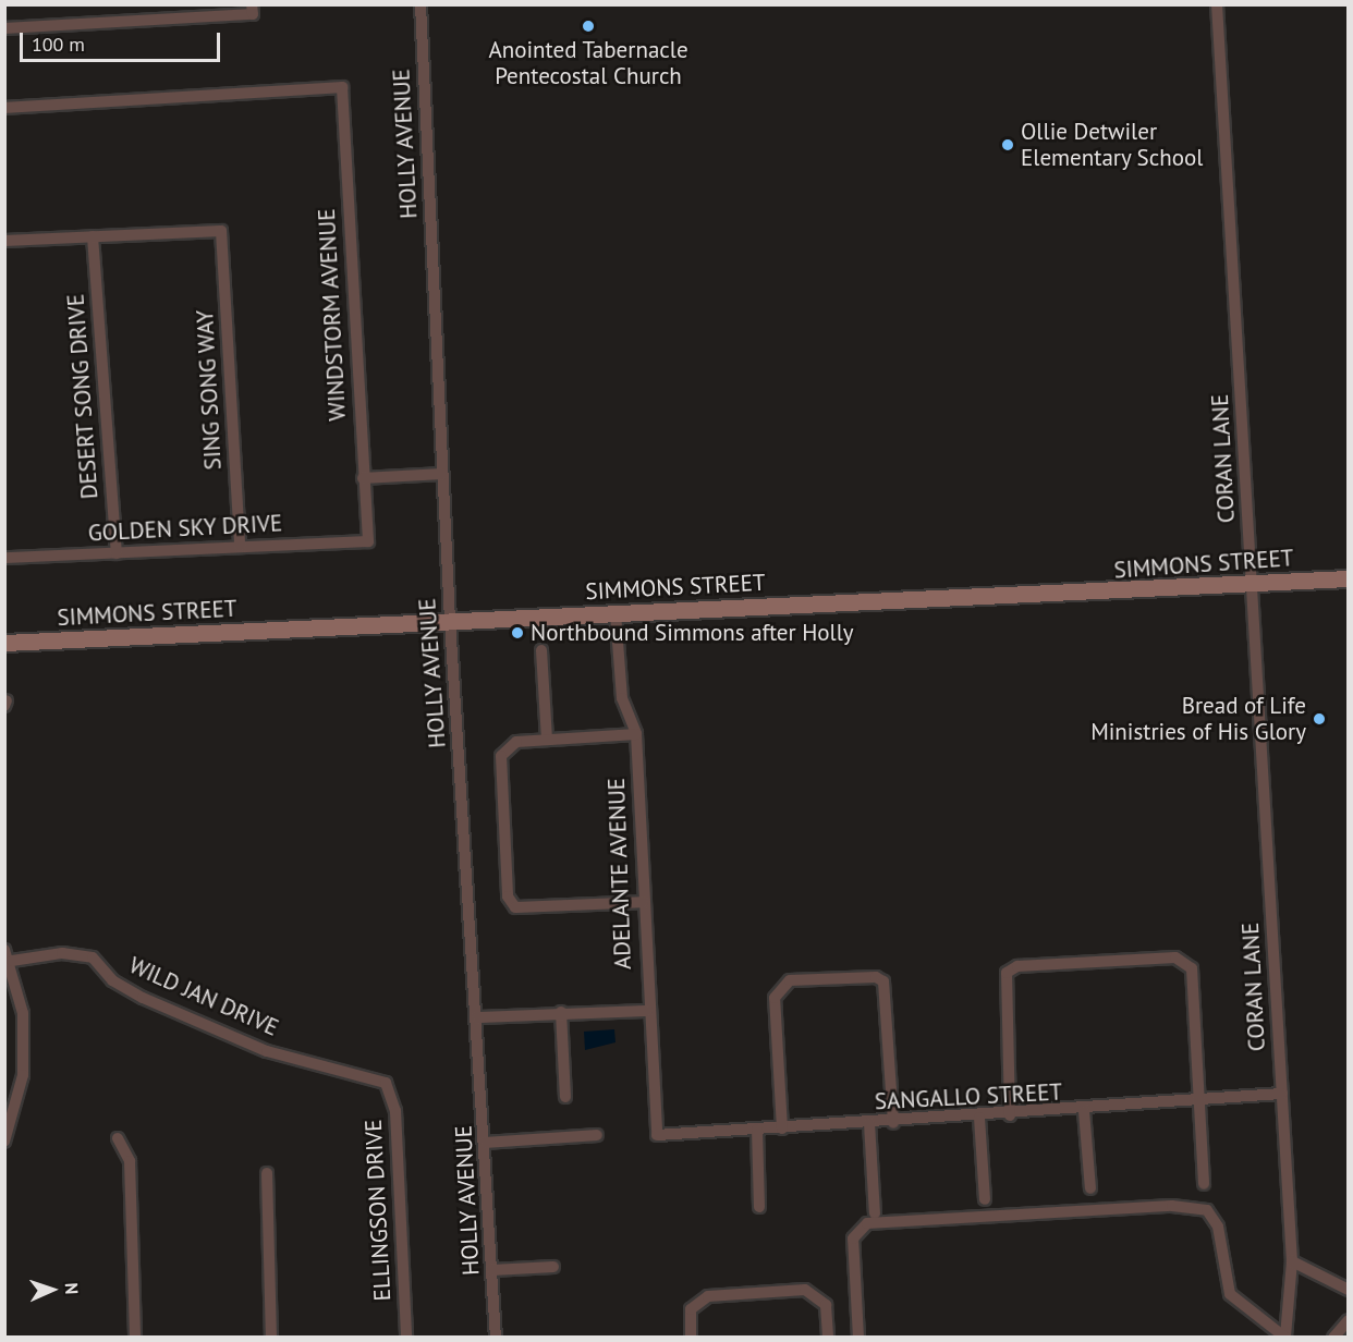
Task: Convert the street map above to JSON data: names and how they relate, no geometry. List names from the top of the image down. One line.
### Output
{"streets":{"main road":["SIMMONS STREET"],"street":["HOLLY AVENUE","WINDSTORM AVENUE","SING SONG WAY","DESERT SONG DRIVE","CORAN LANE","GOLDEN SKY DRIVE","ADELANTE AVENUE","WILD JAN DRIVE","SANGALLO STREET","ELLINGSON DRIVE"]},"crossings":[["HOLLY AVENUE","SIMMONS STREET"],["WINDSTORM AVENUE","GOLDEN SKY DRIVE"],["SING SONG WAY","DESERT SONG DRIVE"],["SING SONG WAY","GOLDEN SKY DRIVE"],["DESERT SONG DRIVE","GOLDEN SKY DRIVE"],["CORAN LANE","SIMMONS STREET"],["CORAN LANE","SANGALLO STREET"],["SIMMONS STREET","ADELANTE AVENUE"],["ADELANTE AVENUE","SANGALLO STREET"],["WILD JAN DRIVE","ELLINGSON DRIVE"]],"places":["Anointed Tabernacle Pentecostal Church","Ollie Detwiler Elementary School","Northbound Simmons after Holly","Bread of Life Ministries of His Glory"],"scale_bar":"100 m","north":"right"}
